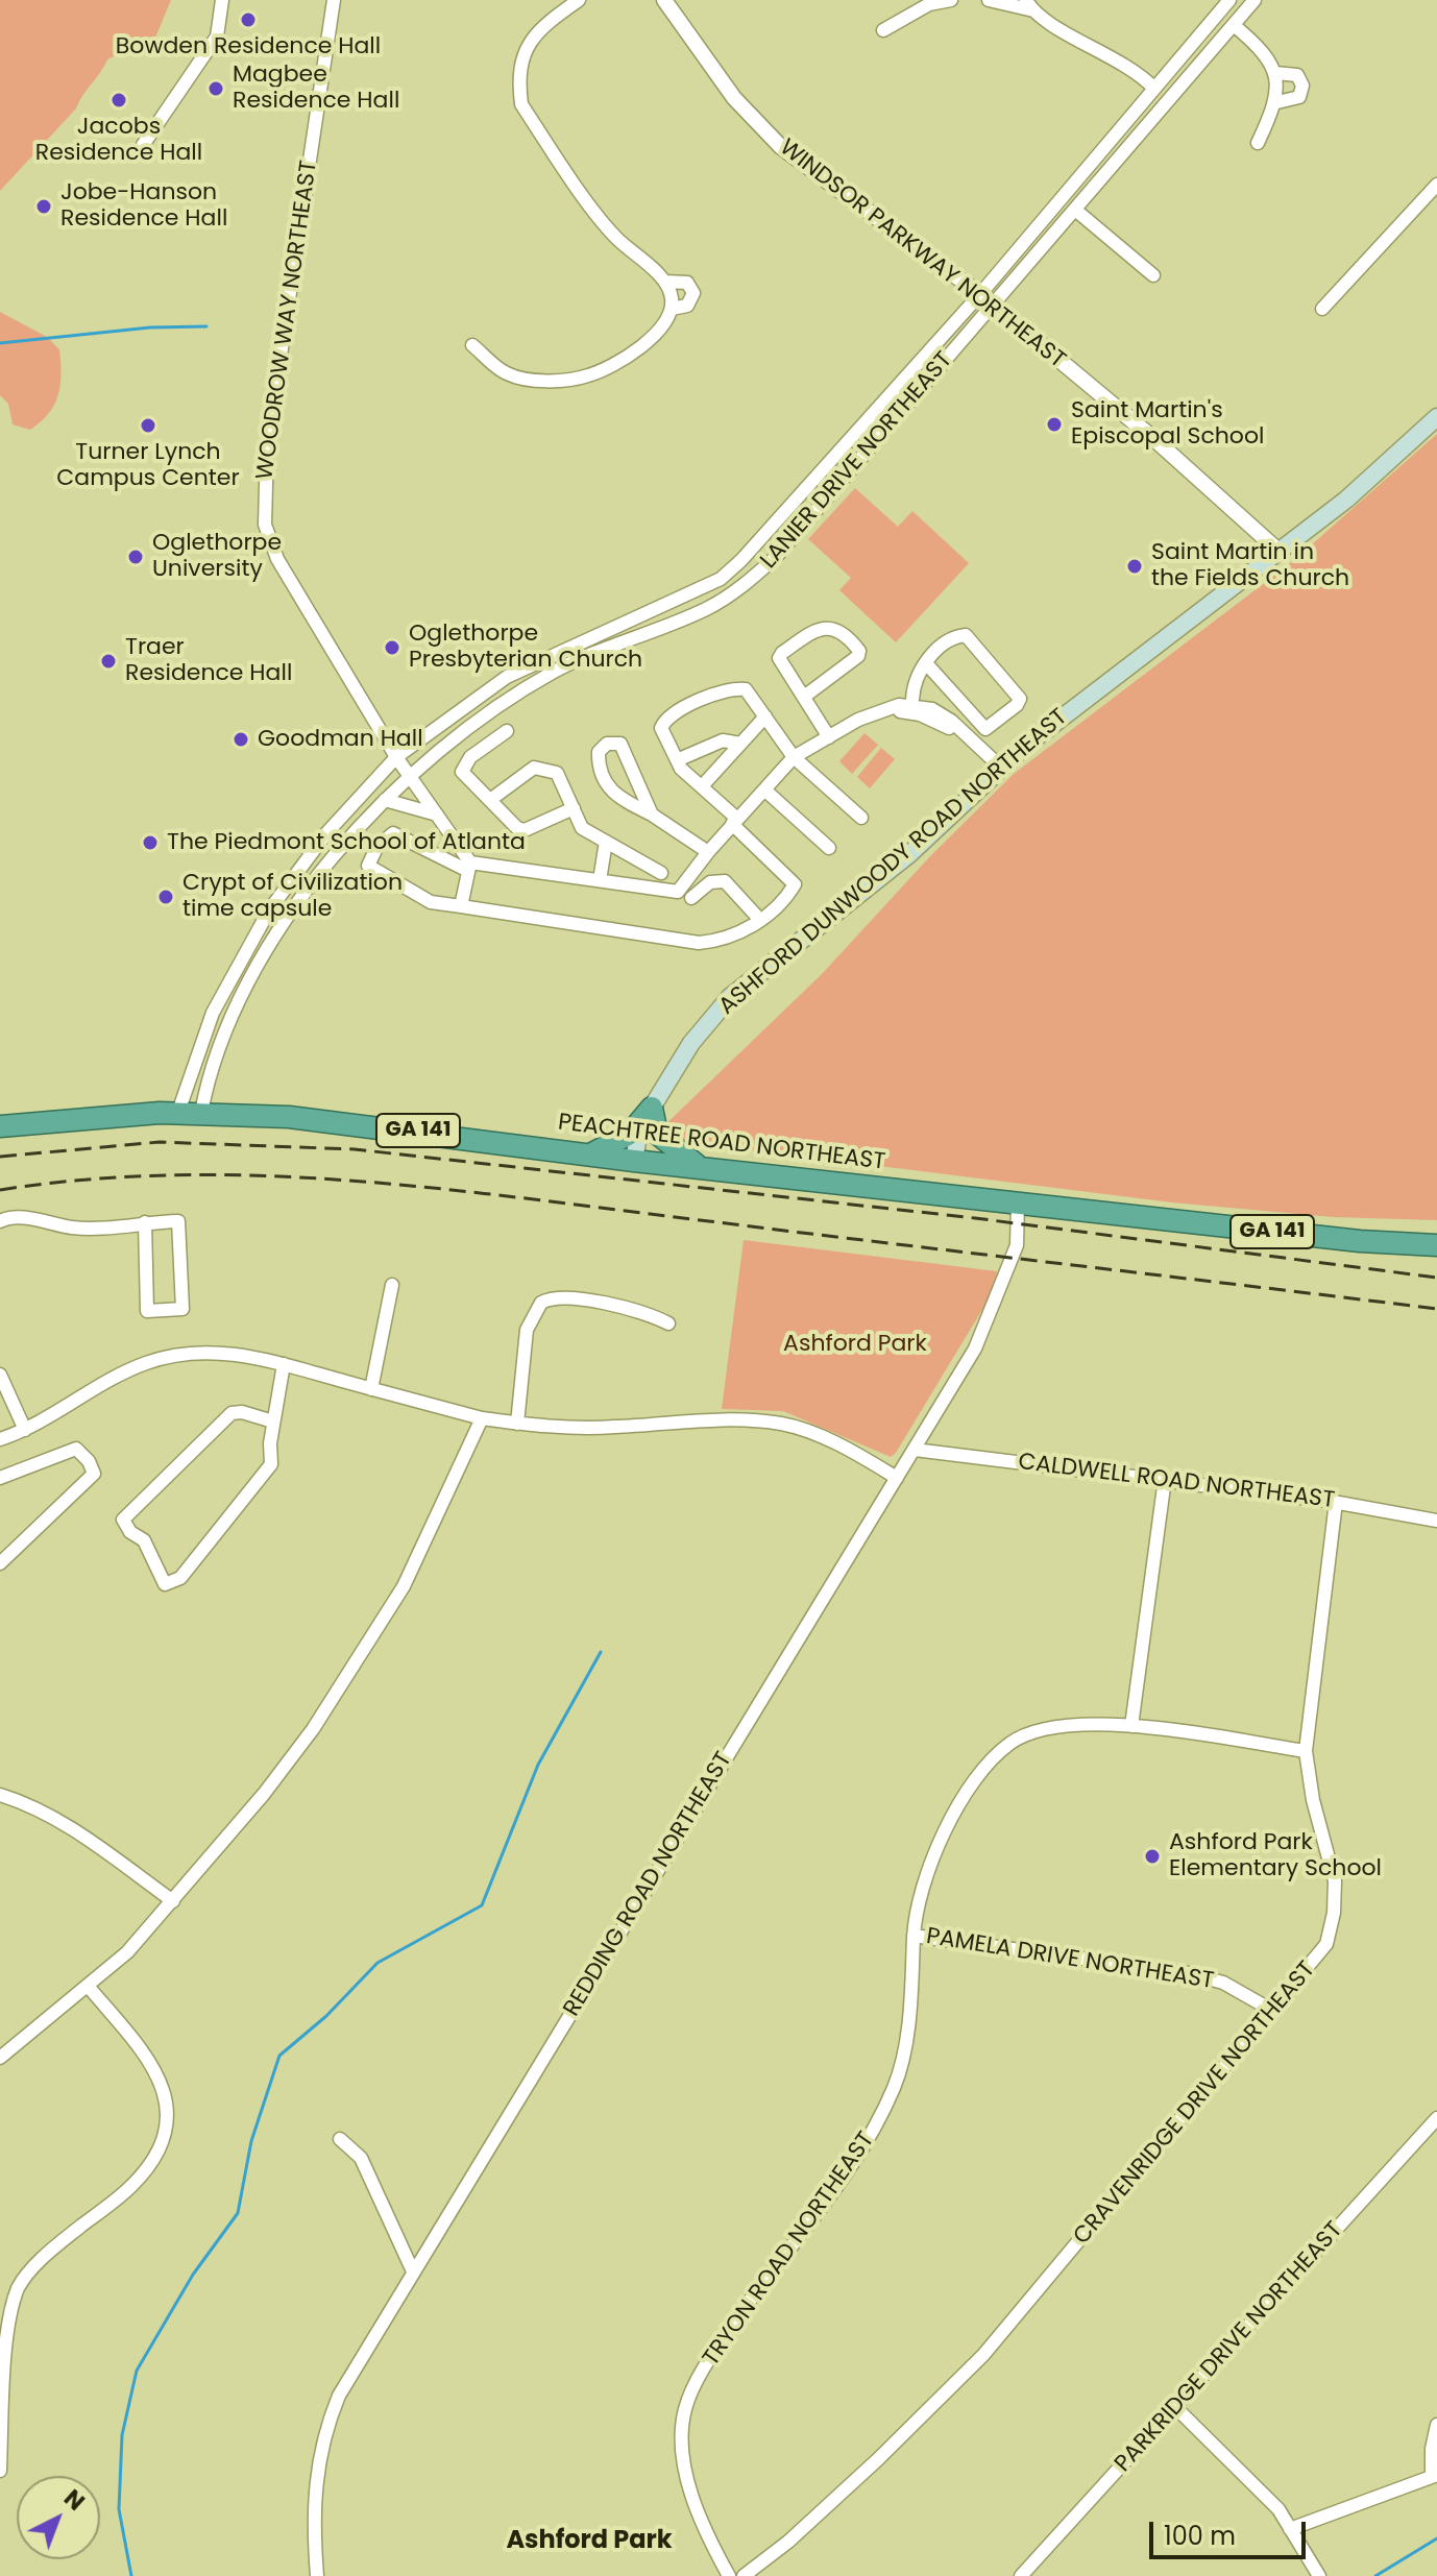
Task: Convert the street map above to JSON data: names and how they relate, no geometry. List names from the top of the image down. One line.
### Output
{"streets":{"highway":["GA 141","PEACHTREE ROAD NORTHEAST"],"main road":["ASHFORD DUNWOODY ROAD NORTHEAST"],"street":["WINDSOR PARKWAY NORTHEAST","WOODROW WAY NORTHEAST","LANIER DRIVE NORTHEAST","CALDWELL ROAD NORTHEAST","REDDING ROAD NORTHEAST","PAMELA DRIVE NORTHEAST","CRAVENRIDGE DRIVE NORTHEAST","TRYON ROAD NORTHEAST","PARKRIDGE DRIVE NORTHEAST"]},"crossings":[["WINDSOR PARKWAY NORTHEAST","LANIER DRIVE NORTHEAST"],["WINDSOR PARKWAY NORTHEAST","ASHFORD DUNWOODY ROAD NORTHEAST"],["WOODROW WAY NORTHEAST","LANIER DRIVE NORTHEAST"],["LANIER DRIVE NORTHEAST","PEACHTREE ROAD NORTHEAST"],["ASHFORD DUNWOODY ROAD NORTHEAST","PEACHTREE ROAD NORTHEAST"],["PEACHTREE ROAD NORTHEAST","REDDING ROAD NORTHEAST"],["CALDWELL ROAD NORTHEAST","REDDING ROAD NORTHEAST"],["CALDWELL ROAD NORTHEAST","CRAVENRIDGE DRIVE NORTHEAST"],["PAMELA DRIVE NORTHEAST","CRAVENRIDGE DRIVE NORTHEAST"],["PAMELA DRIVE NORTHEAST","TRYON ROAD NORTHEAST"],["CRAVENRIDGE DRIVE NORTHEAST","TRYON ROAD NORTHEAST"]],"districts":["Ashford Park"],"parks":["Ashford Park"],"places":["Bowden Residence Hall","Magbee Residence Hall","Jacobs Residence Hall","Jobe-Hanson Residence Hall","Saint Martin's Episcopal School","Turner Lynch Campus Center","Oglethorpe University","Saint Martin in the Fields Church","Oglethorpe Presbyterian Church","Traer Residence Hall","Goodman Hall","The Piedmont School of Atlanta","Crypt of Civilization time capsule","Ashford Park Elementary School"],"scale_bar":"100 m","north":"top right"}
